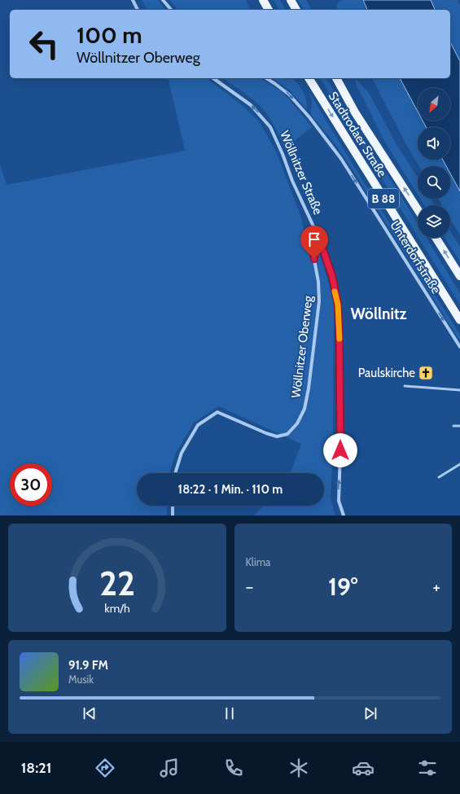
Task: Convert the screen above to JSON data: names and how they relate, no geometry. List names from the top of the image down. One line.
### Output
{"streets":{"main road":["Stadtrodaer Straße","B 88"],"street":["Wöllnitzer Straße","Unterdorfstraße","Wöllnitzer Oberweg"]},"crossings":[["Wöllnitzer Straße","Wöllnitzer Oberweg"]],"one_way":["Wöllnitzer Straße","Unterdorfstraße"],"districts":["Wöllnitz"],"places":{"church":["Paulskirche"]},"north":"bottom left","page":{"turn":["100 m","Wöllnitzer Oberweg"],"limit":"30","trip":"18:22 · 1 Min. · 110 m","tile":"Klima","heat":["−","19°","+"],"song":["91.9 FM","Musik"],"tabs":"18:21","gauge":["22","km/h"]}}
